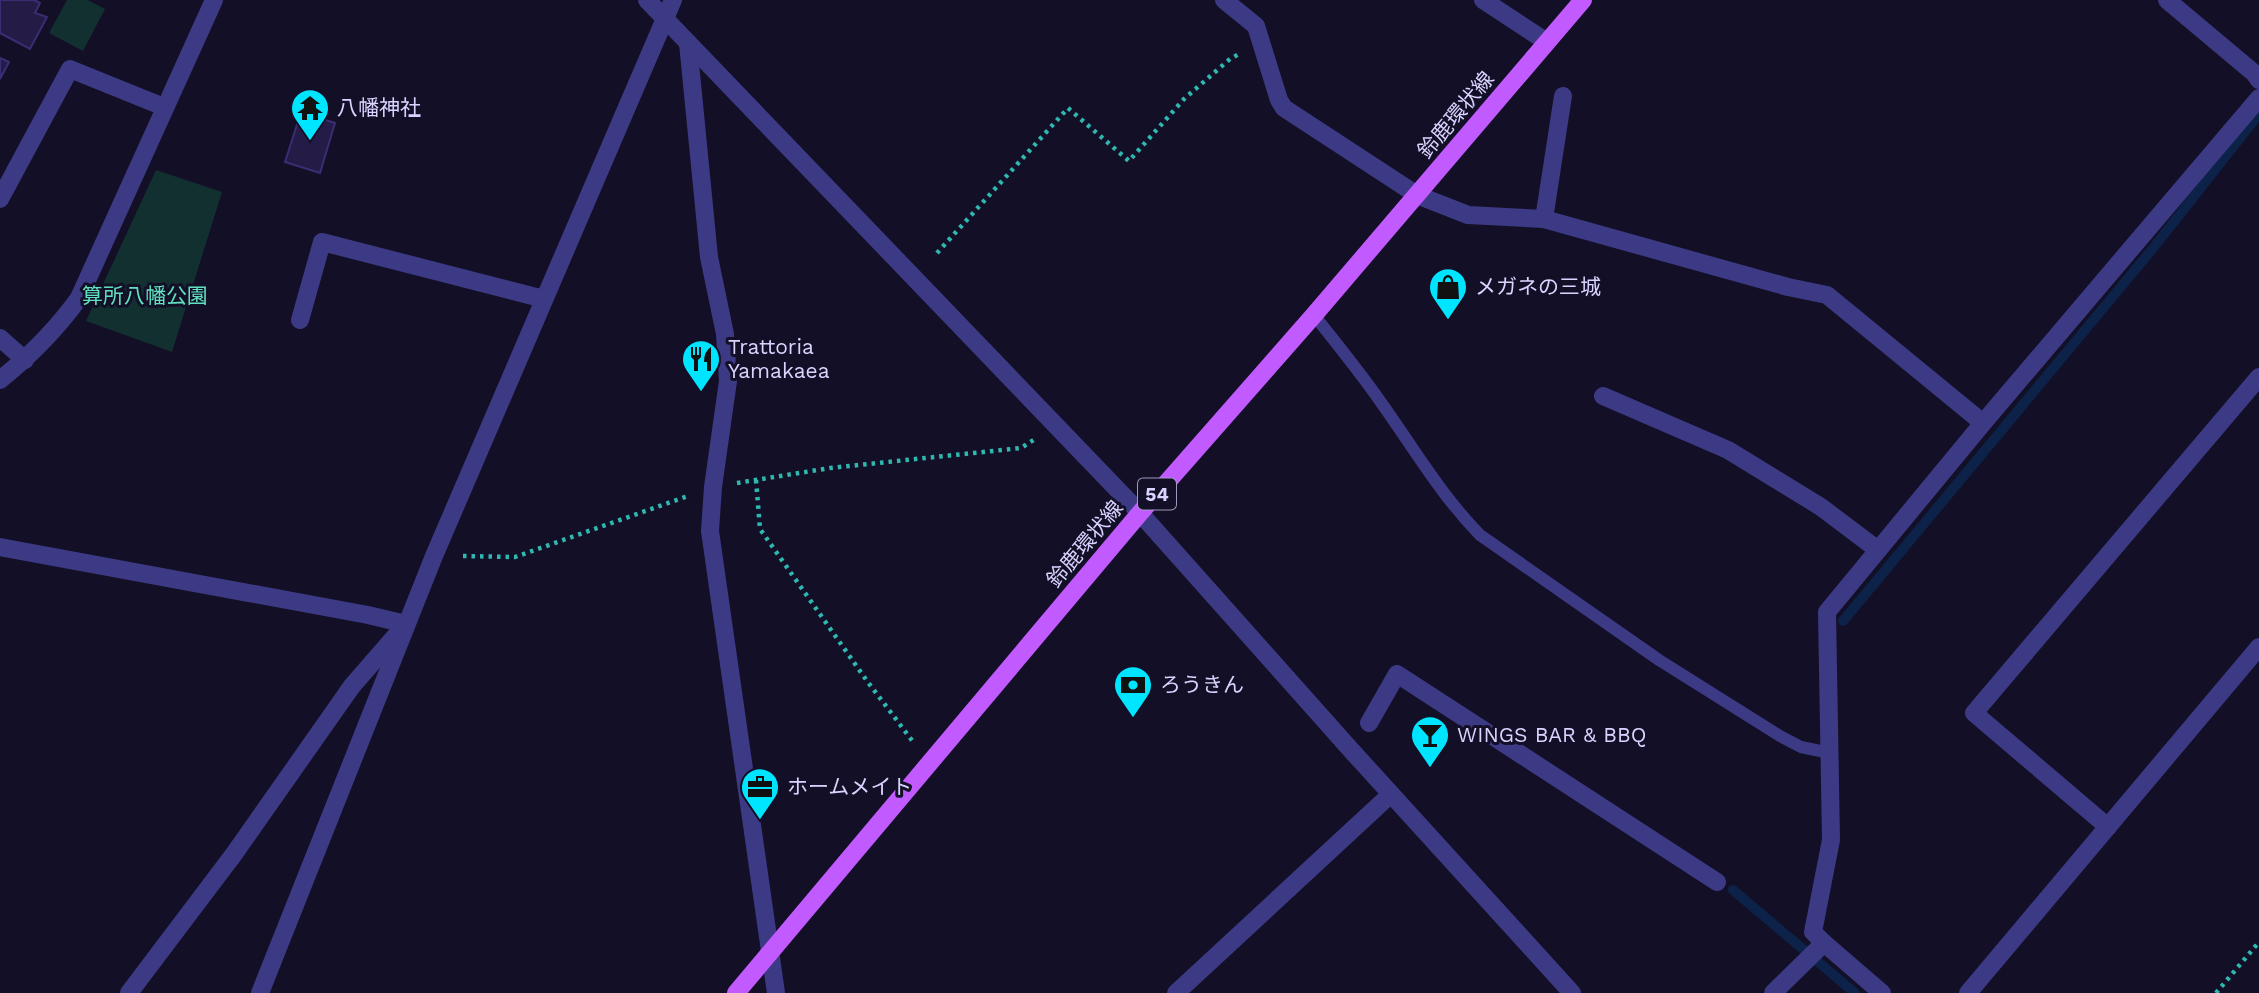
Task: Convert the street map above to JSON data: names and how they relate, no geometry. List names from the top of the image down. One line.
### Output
{"streets":{"main road":["鈴鹿環状線","54"]},"parks":["算所八幡公園"],"places":{"temple":["八幡神社"],"shop":["メガネの三城"],"restaurant":["Trattoria Yamakaea"],"bank":["ろうきん"],"bar":["WINGS BAR & BBQ"],"office":["ホームメイト"]}}
